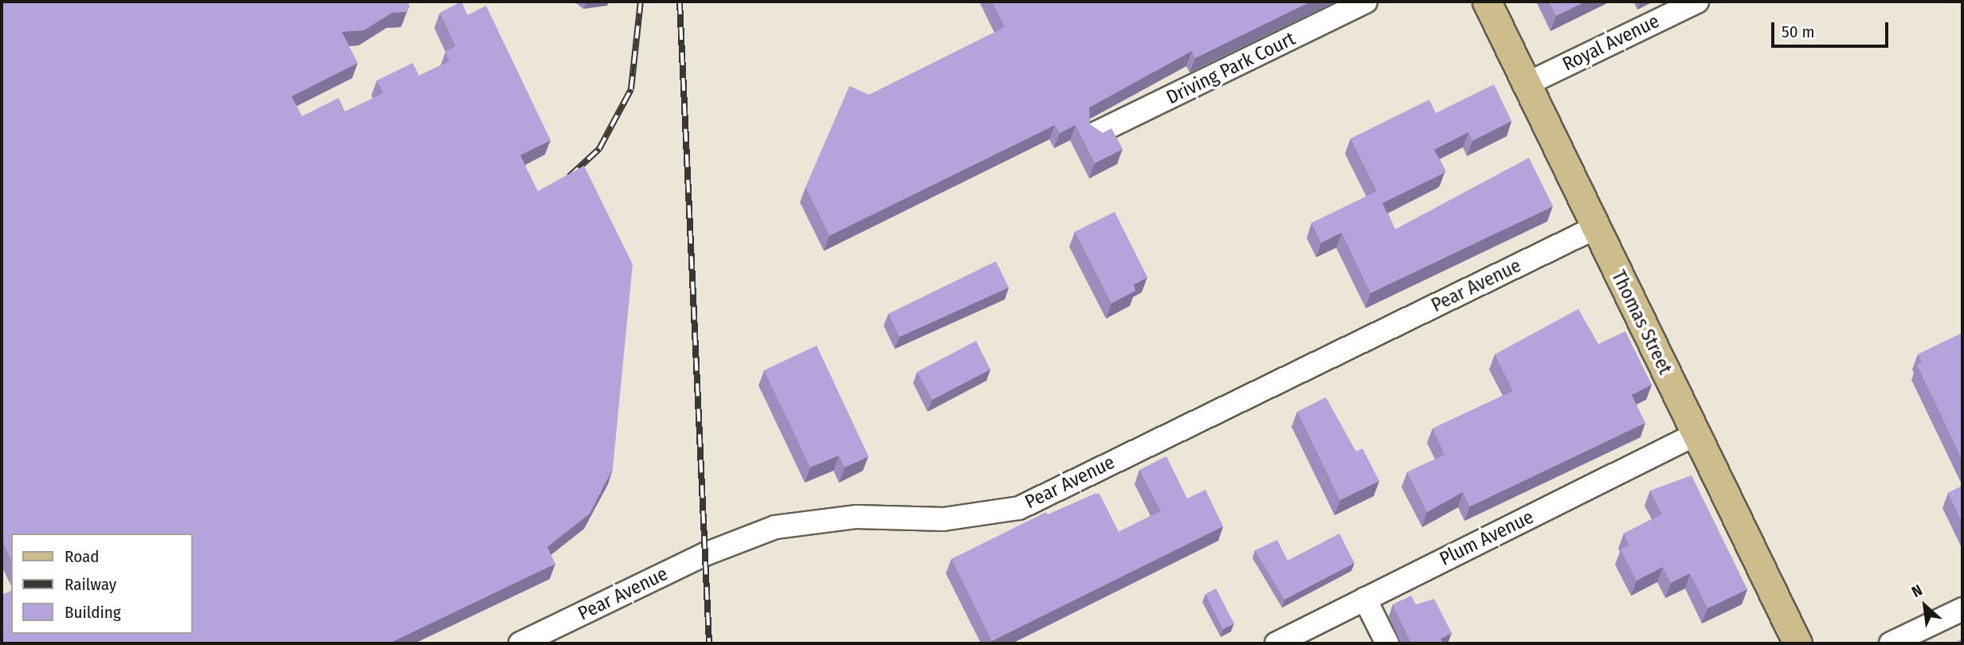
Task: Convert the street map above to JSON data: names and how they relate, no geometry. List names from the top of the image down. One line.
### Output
{"streets":{"main road":["Thomas Street"],"street":["Royal Avenue","Driving Park Court","Pear Avenue","Plum Avenue"]},"crossings":[["Royal Avenue","Thomas Street"],["Pear Avenue","Thomas Street"],["Thomas Street","Plum Avenue"]],"legend":["Road","Railway","Building"],"scale_bar":"50 m","north":"top left"}
